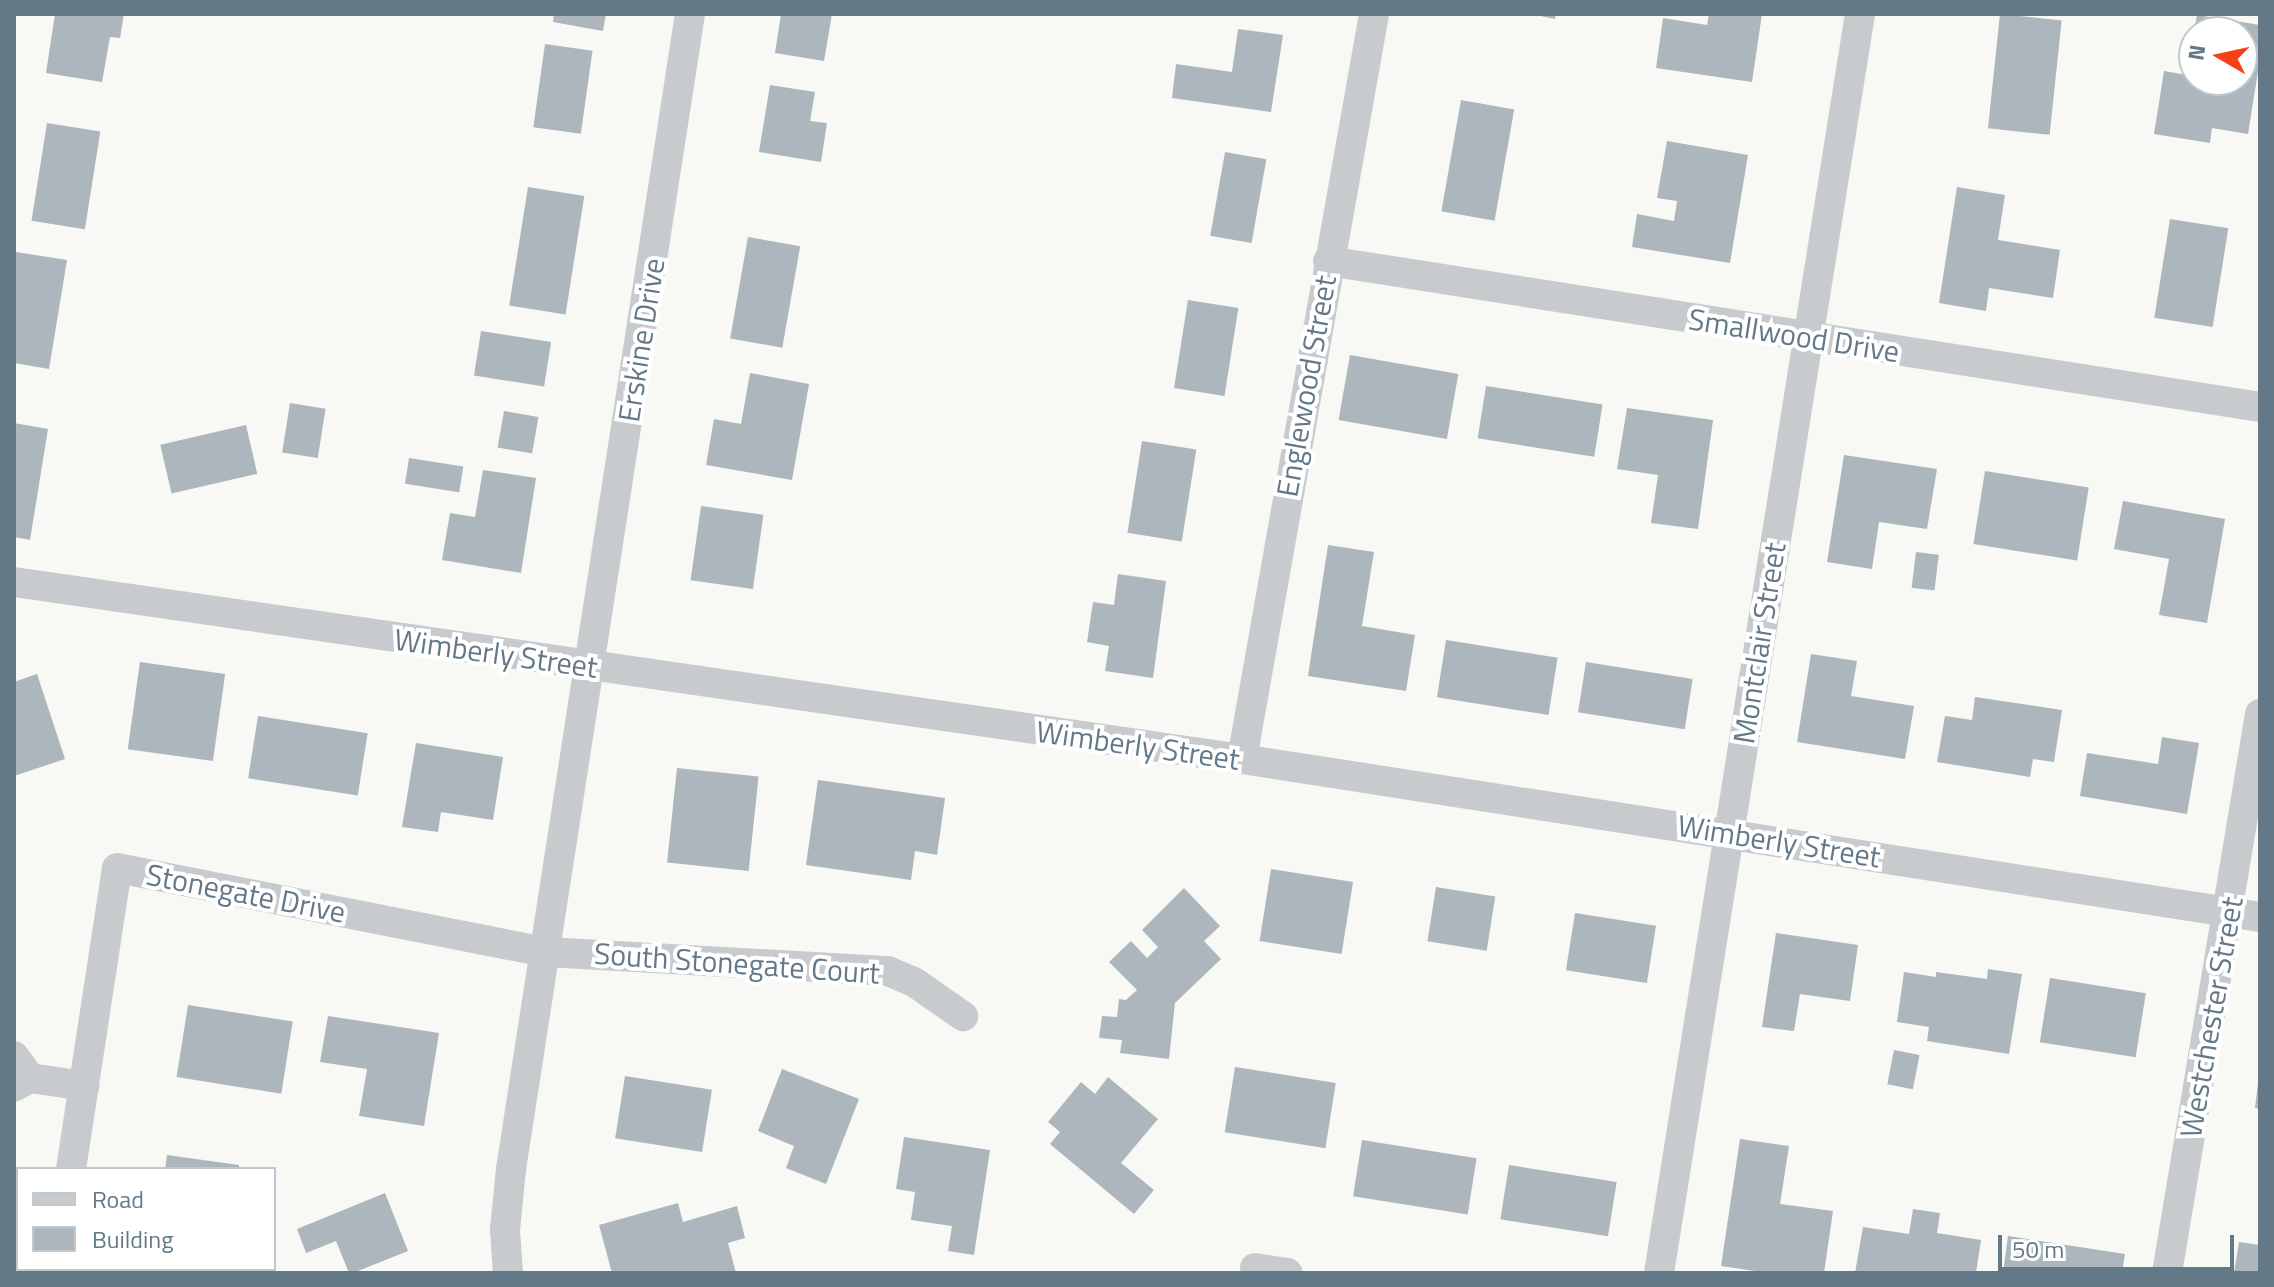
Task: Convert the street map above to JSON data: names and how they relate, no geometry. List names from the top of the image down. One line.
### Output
{"streets":{"street":["Smallwood Drive","Erskine Drive","Englewood Street","Montclair Street","Wimberly Street","Stonegate Drive","South Stonegate Court","Westchester Street"]},"crossings":[["Smallwood Drive","Englewood Street"],["Smallwood Drive","Montclair Street"],["Erskine Drive","Wimberly Street"],["Englewood Street","Wimberly Street"],["Montclair Street","Wimberly Street"],["Wimberly Street","Westchester Street"],["Stonegate Drive","South Stonegate Court"]],"legend":["Road","Building"],"scale_bar":"50 m","north":"left"}
